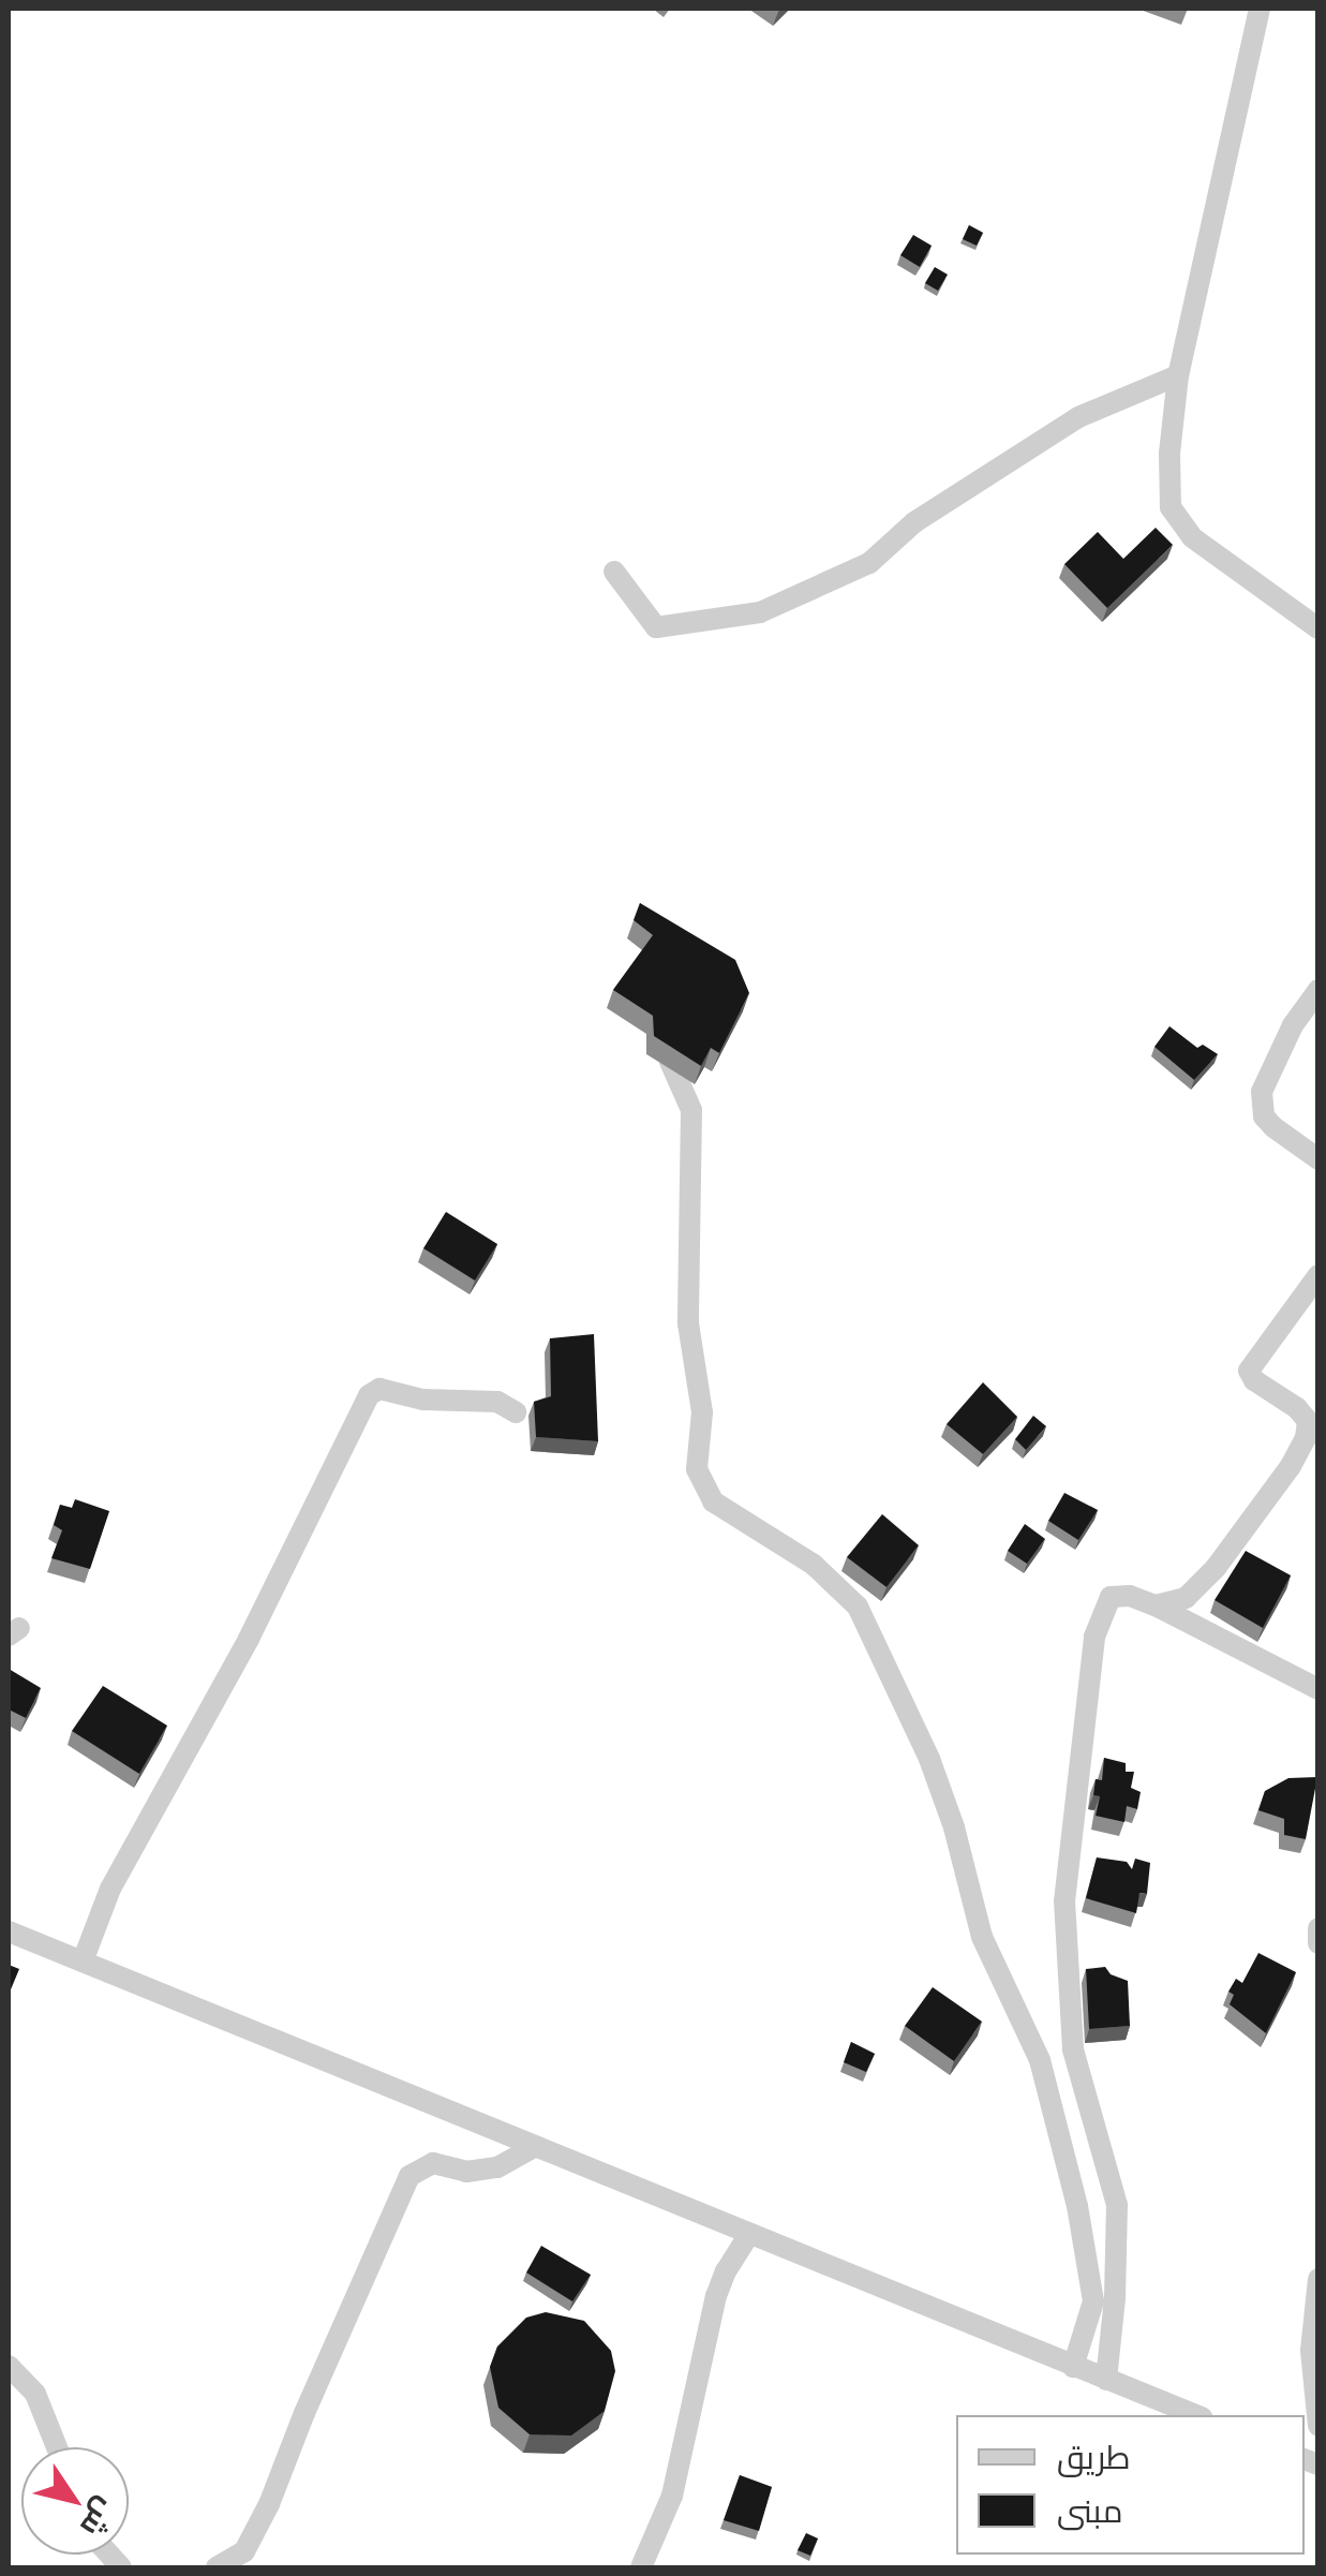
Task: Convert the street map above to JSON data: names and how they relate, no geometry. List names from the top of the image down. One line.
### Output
{"legend":["طريق","مبنى"],"north":"bottom right"}
